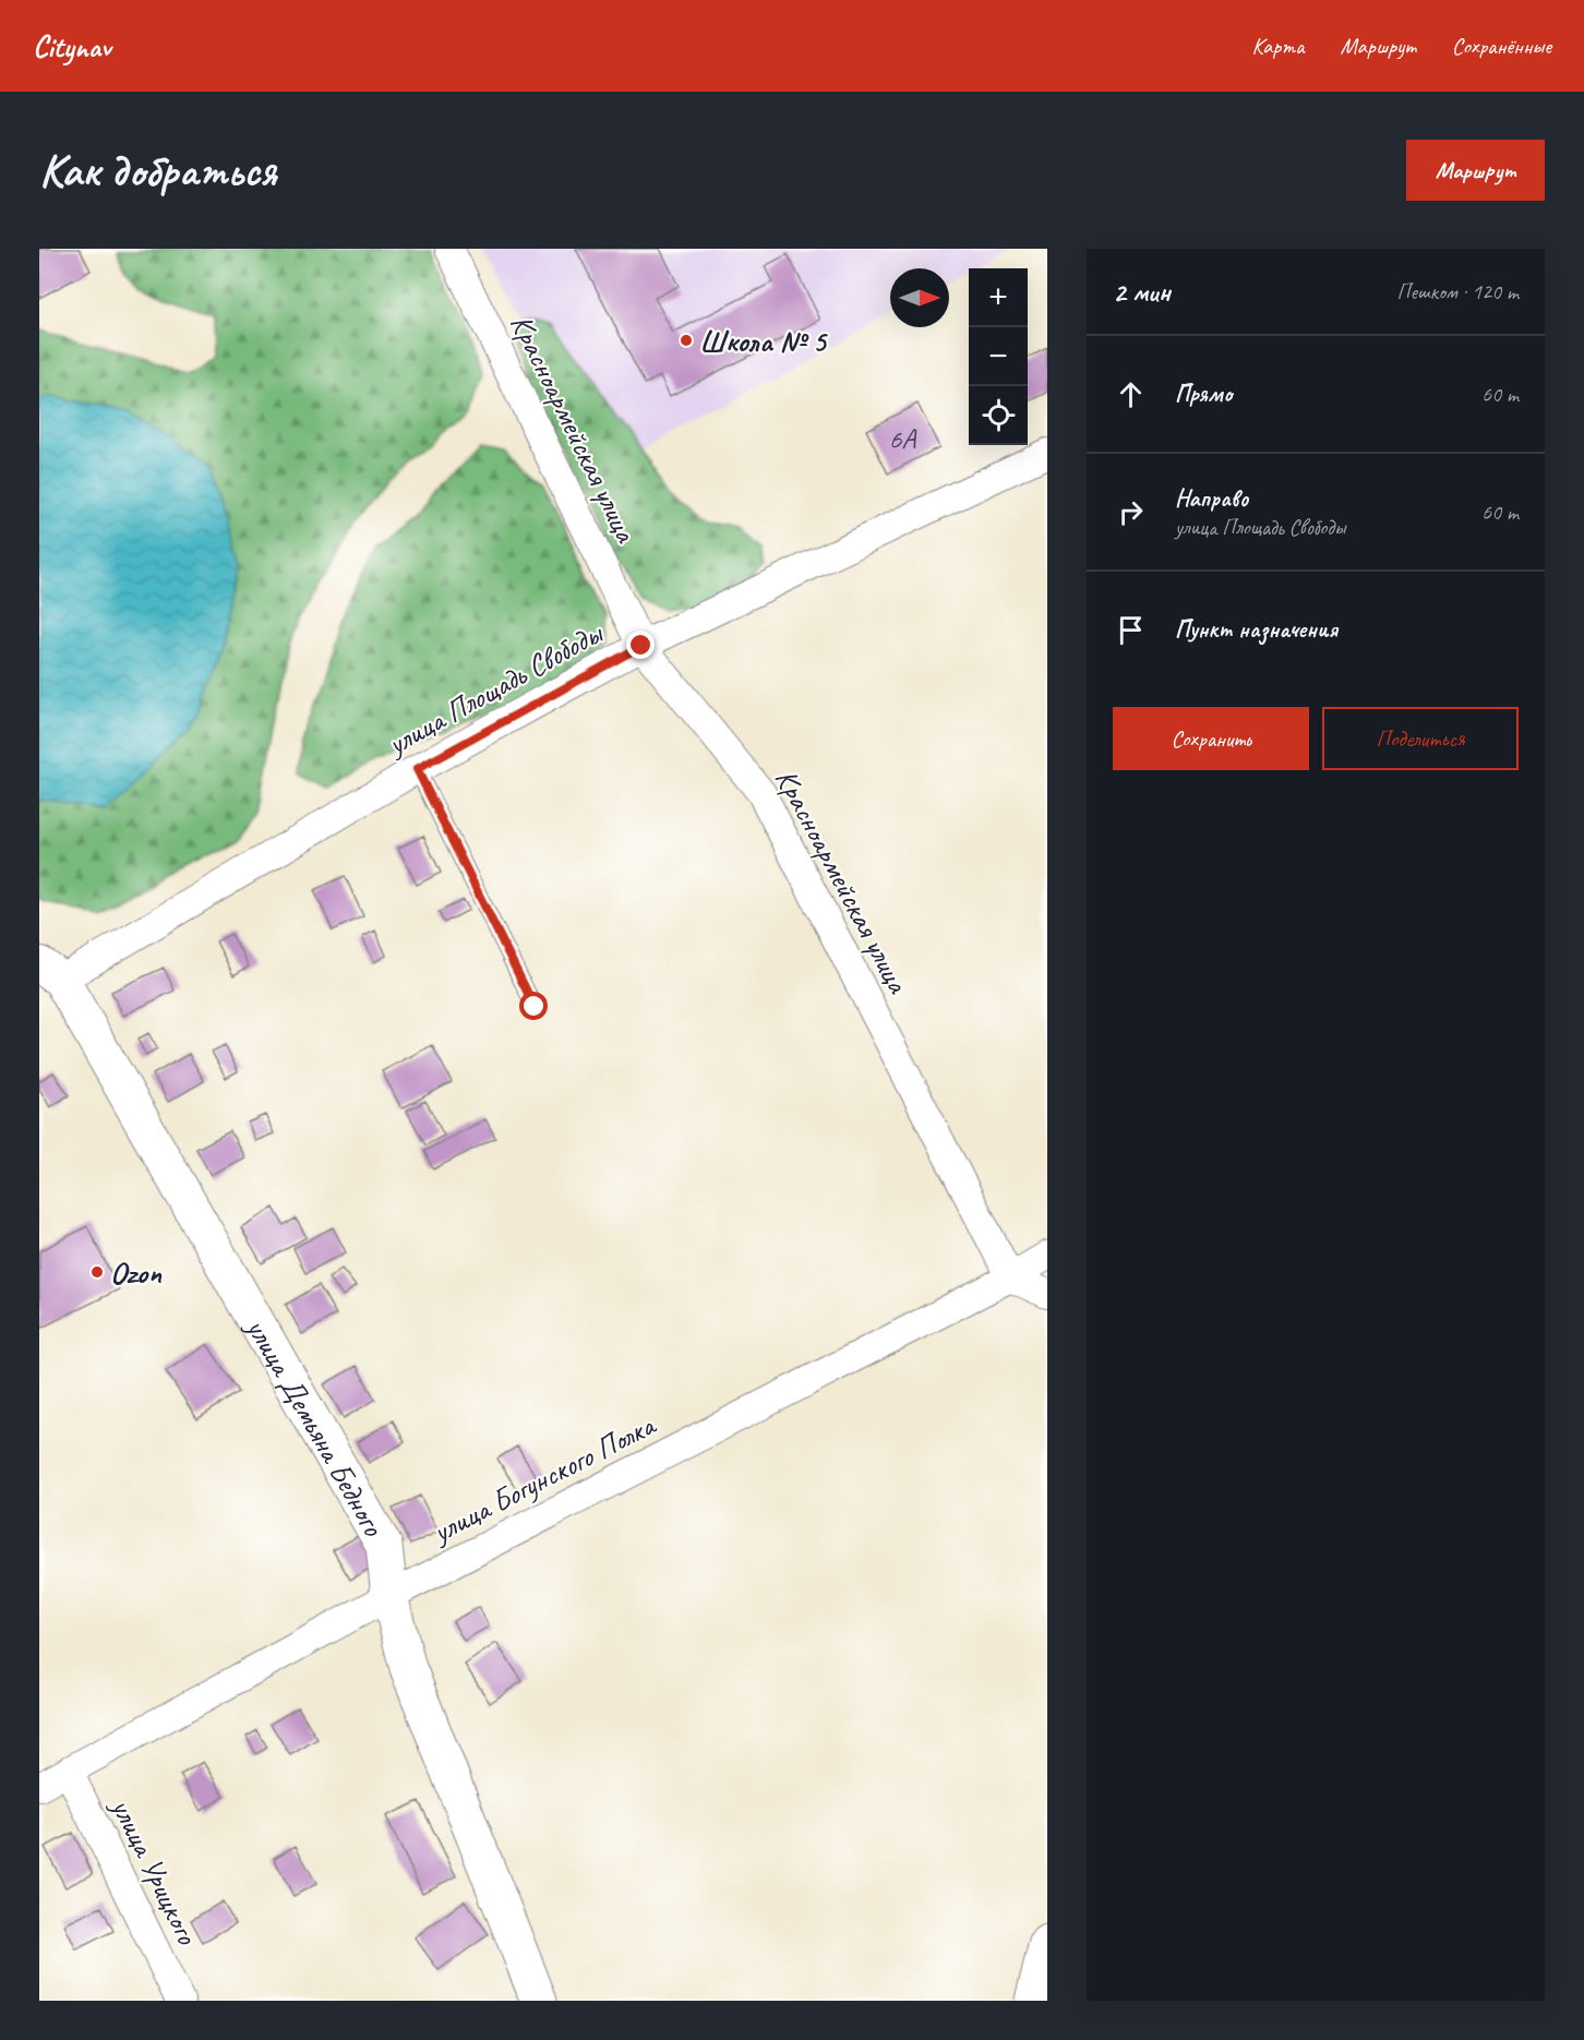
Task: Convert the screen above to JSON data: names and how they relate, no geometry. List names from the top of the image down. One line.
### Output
{"streets":{"street":["Красноармейская улица","улица Площадь Свободы","улица Демьяна Бедного","улица Богунского Полка","улица Урицкого"]},"crossings":[["Красноармейская улица","улица Площадь Свободы"],["Красноармейская улица","улица Богунского Полка"],["улица Площадь Свободы","улица Демьяна Бедного"],["улица Демьяна Бедного","улица Богунского Полка"],["улица Богунского Полка","улица Урицкого"]],"places":["Школа № 5","Ozon"],"house_numbers":["6А"],"north":"right","page":{"header":"Citynav","nav":["Карта","Маршрут","Сохранённые"],"buttons":["Маршрут",["Сохранить","Поделиться"]],"title":"Как добраться","heading":["2 мин","Пешком · 120 m"],"map_buttons":["+","−"],"list":[["Прямо","60 m"],["Направо","улица Площадь Свободы","60 m"],"Пункт назначения"]}}
